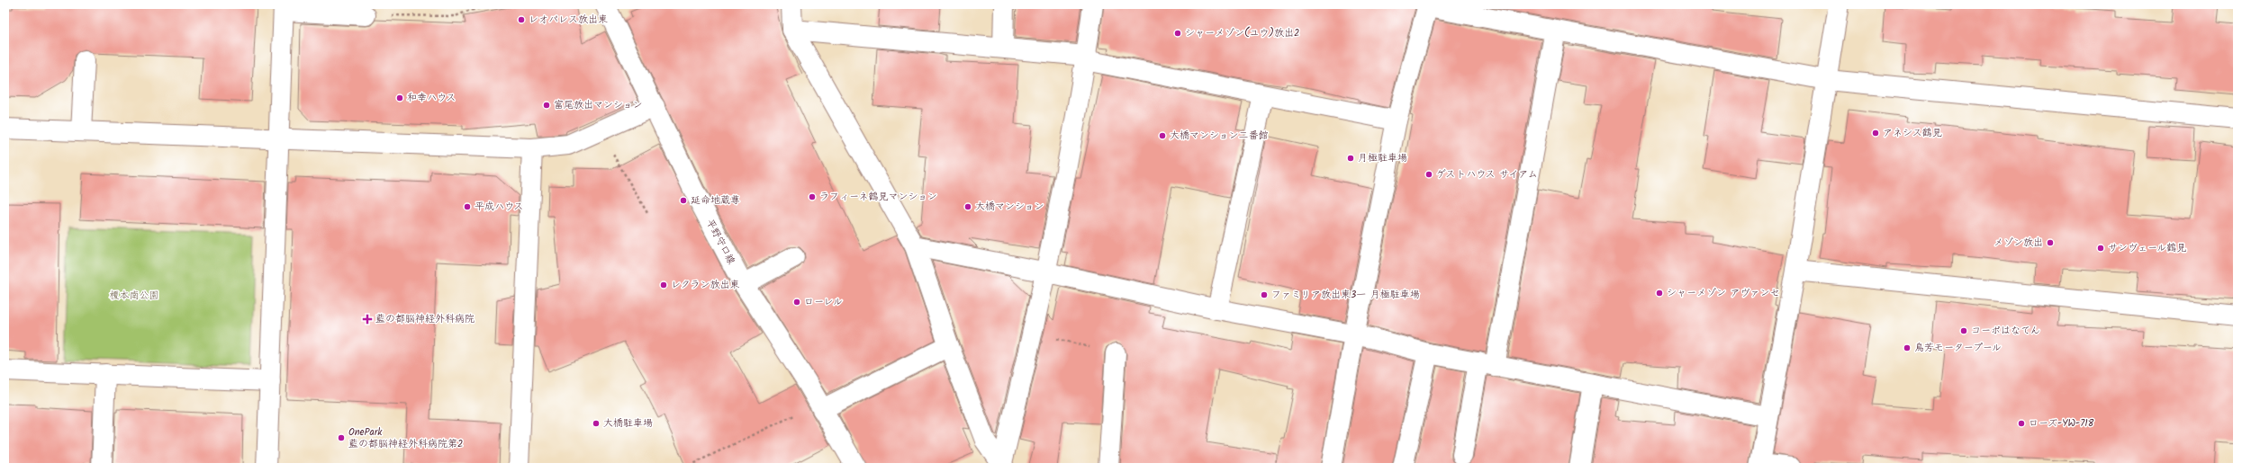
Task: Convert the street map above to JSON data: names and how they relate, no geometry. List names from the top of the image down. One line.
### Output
{"streets":{"street":["平野守口線"]},"parks":["榎本南公園"],"places":{"other":["レオパレス放出東","シャーメゾン(ユウ)放出2","和幸ハウス","富尾放出マンション","アネシス鶴見","大橋マンション二番館","月極駐車場","ゲストハウス サイアム","ラフィーネ鶴見マンション","延命地蔵尊","平成ハウス","大橋マンション","メゾン放出","サンヴェール鶴見","レクラン放出東","シャーメゾン アヴァンセ","ファミリア放出東3一 月極駐車場","ローレル","コーポはなてん","鳥芳モータープール","大橋駐車場","ローズ-YW-718","OnePark 藍の都脳神経外科病院第2"],"health":["藍の都脳神経外科病院"]}}
